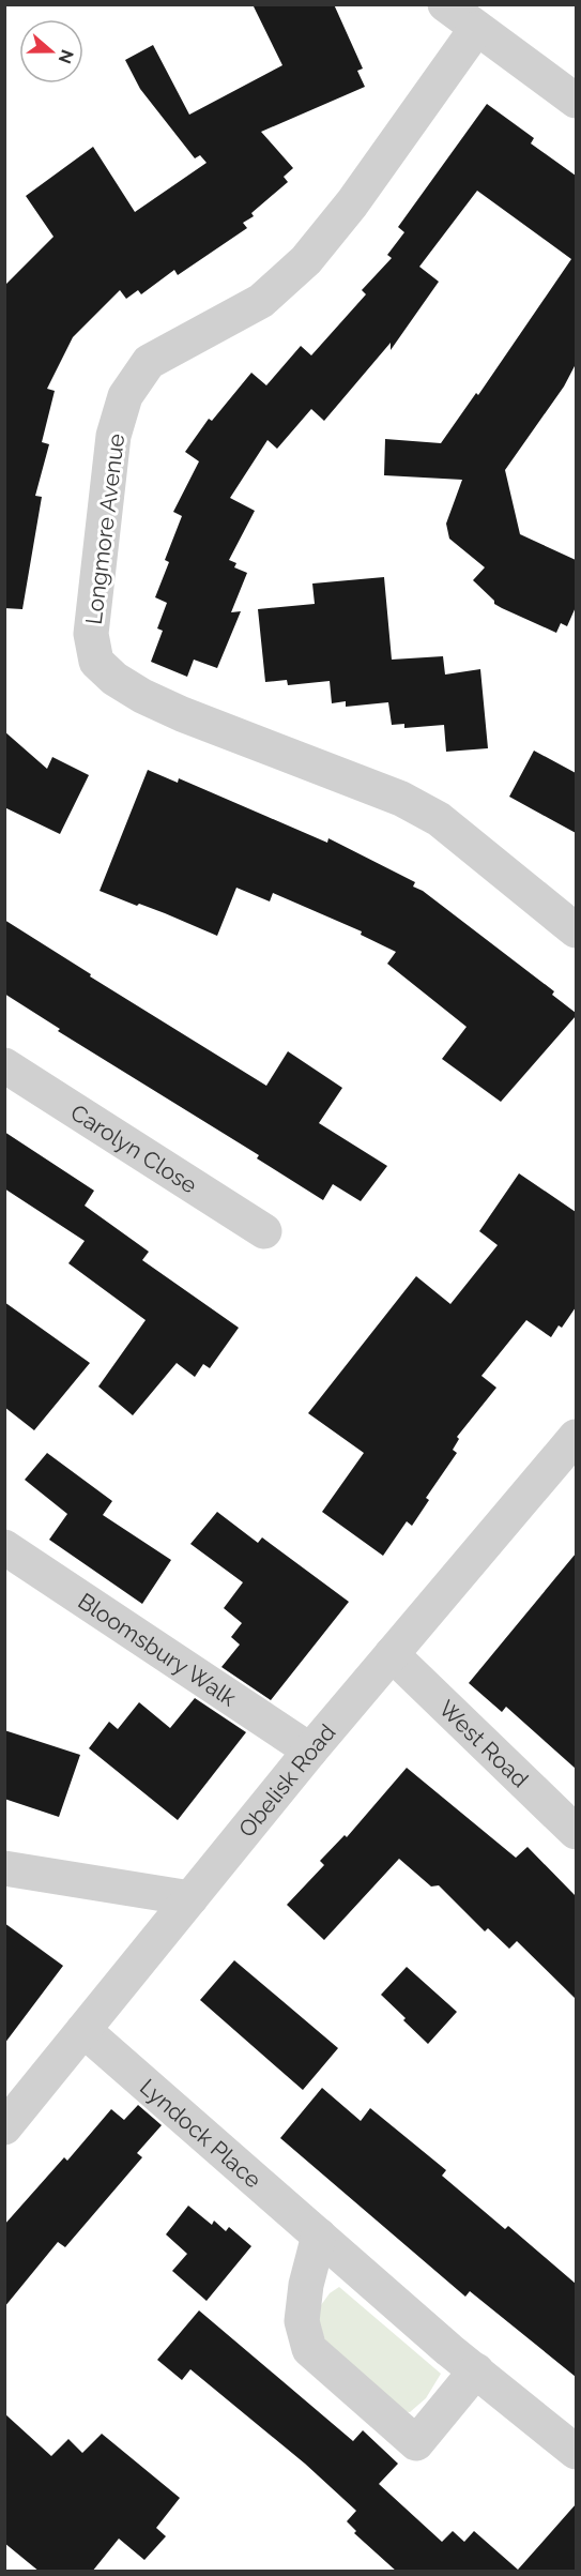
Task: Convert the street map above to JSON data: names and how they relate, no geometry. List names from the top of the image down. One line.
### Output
{"streets":{"street":["Longmore Avenue","Carolyn Close","Bloomsbury Walk","West Road","Obelisk Road","Lyndock Place"]},"crossings":[["Bloomsbury Walk","Obelisk Road"],["West Road","Obelisk Road"],["Obelisk Road","Lyndock Place"]],"north":"right"}
